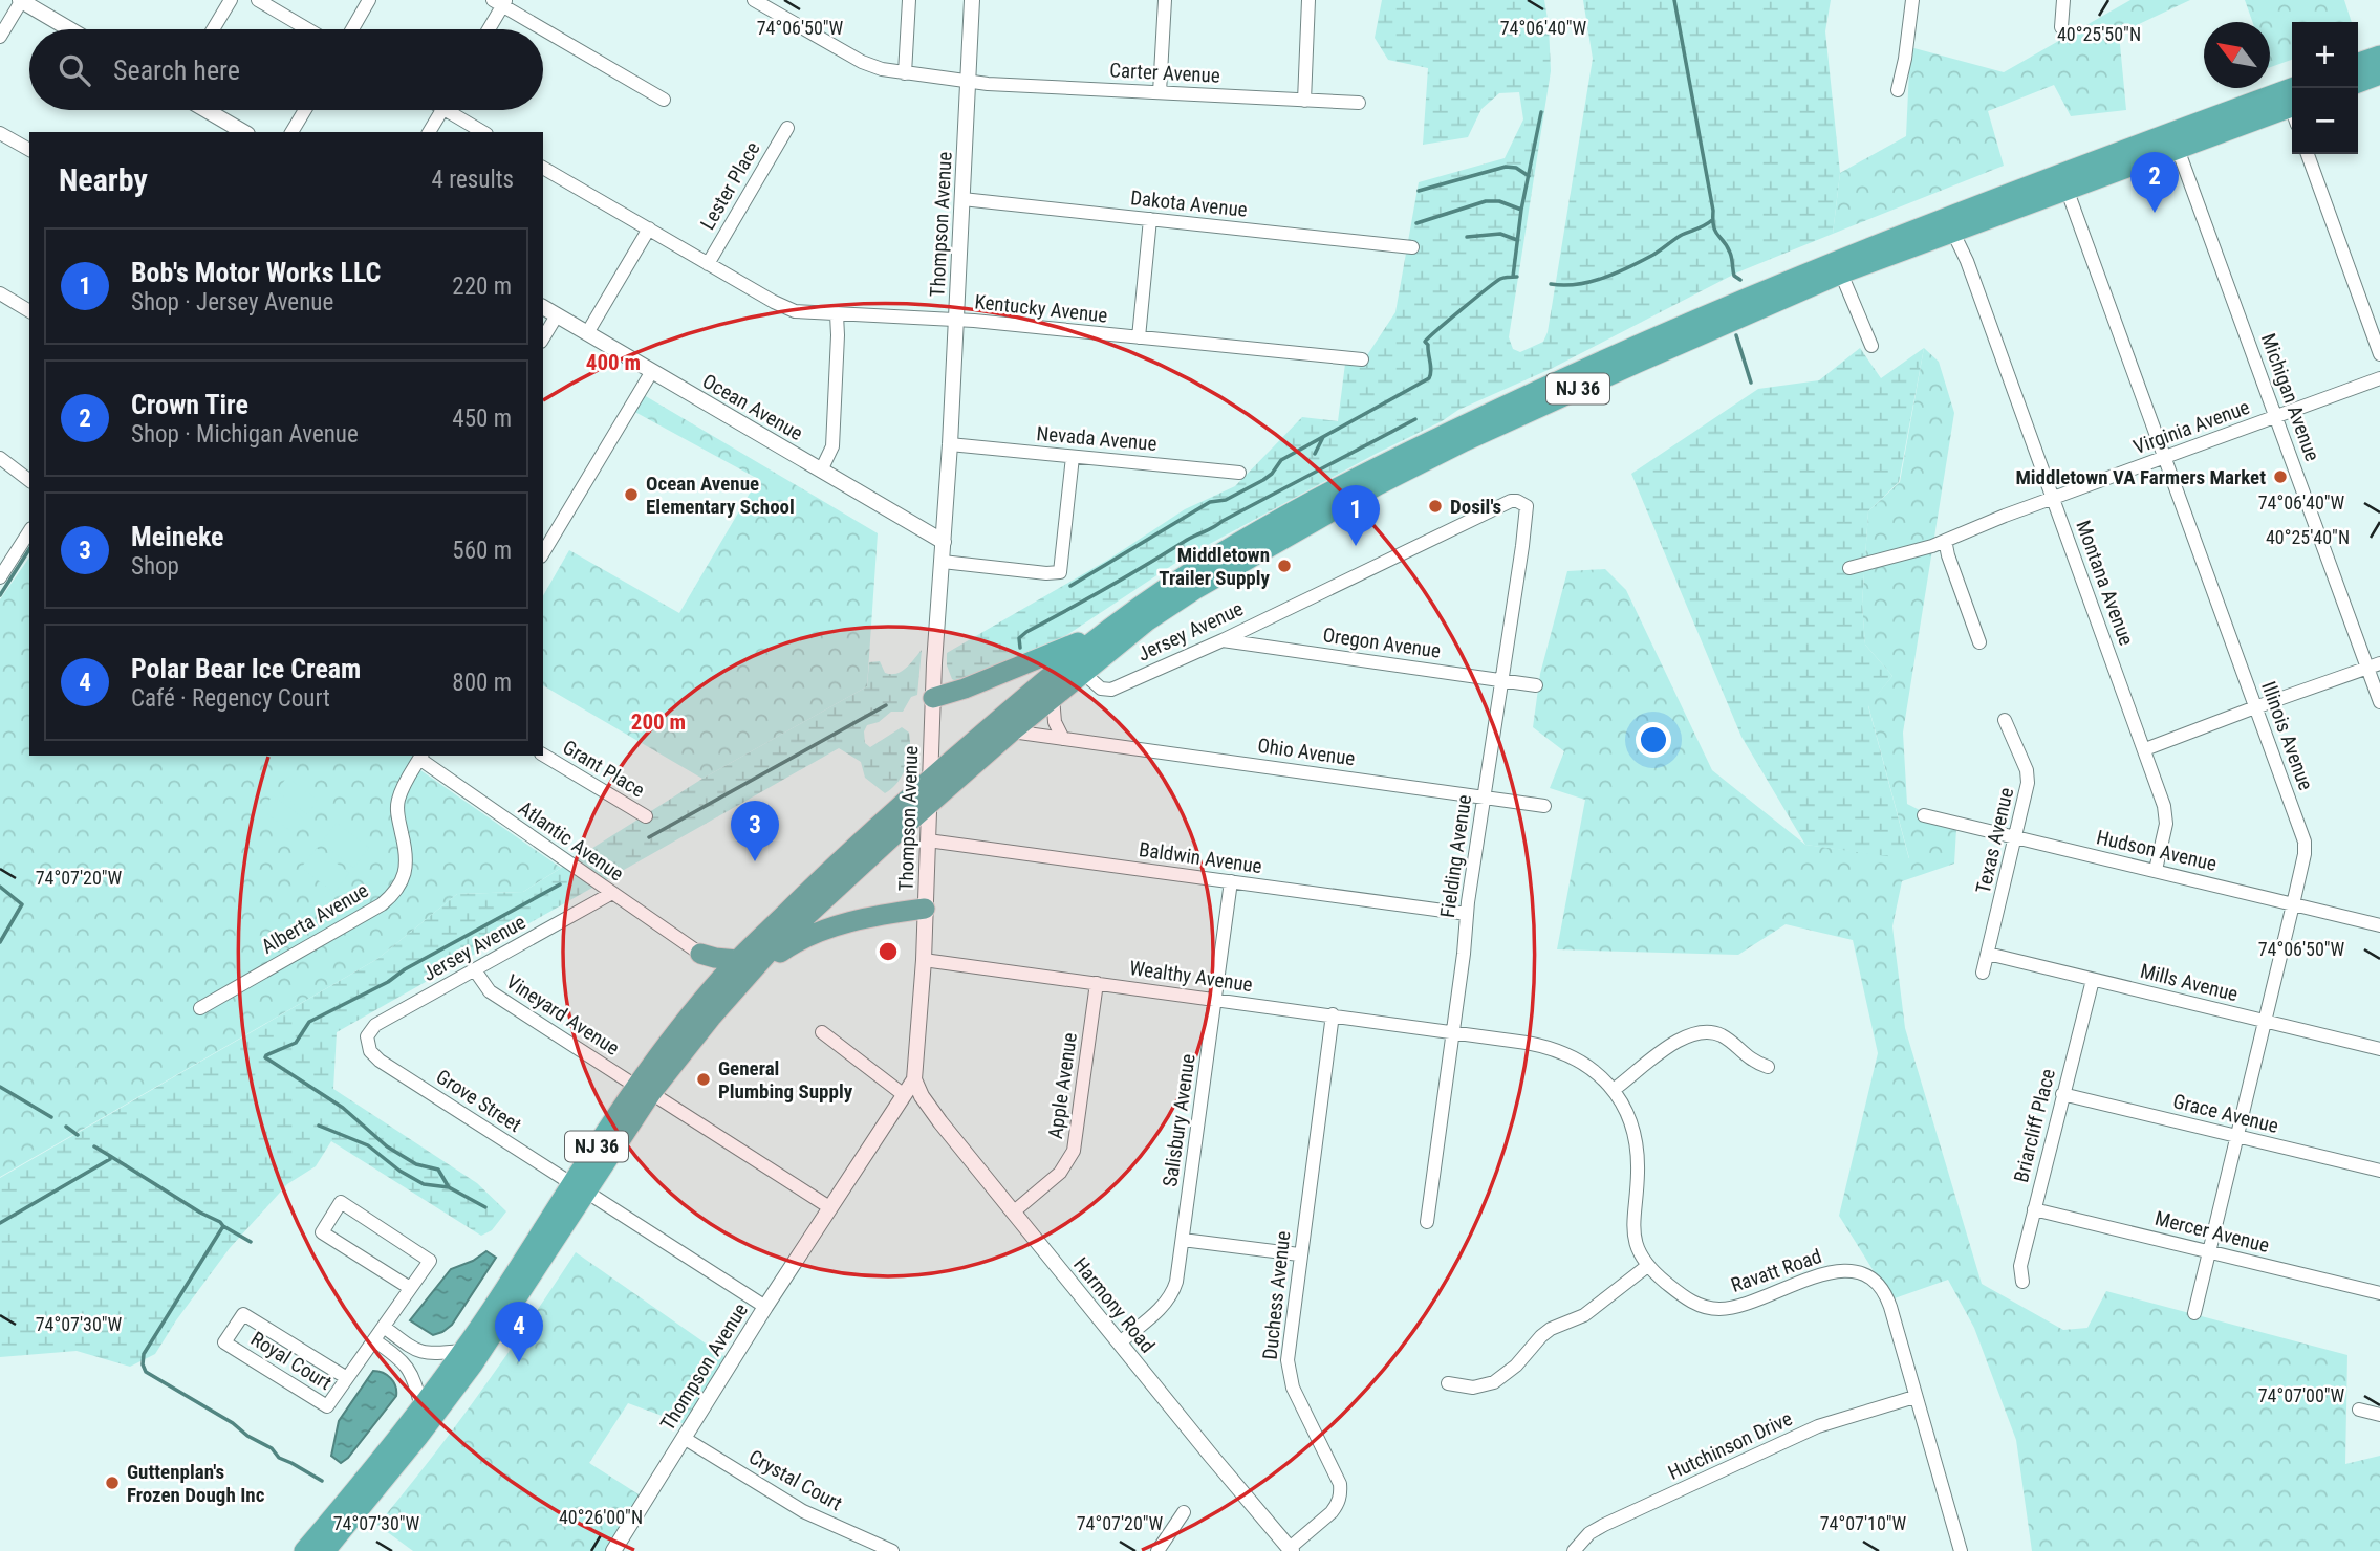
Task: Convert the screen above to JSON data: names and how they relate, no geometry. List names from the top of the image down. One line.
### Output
{"streets":{"highway":["NJ 36"],"street":["Carter Avenue","Lester Place","Dakota Avenue","Thompson Avenue","Kentucky Avenue","Michigan Avenue","Ocean Avenue","Virginia Avenue","Nevada Avenue","Montana Avenue","Jersey Avenue","Oregon Avenue","Illinois Avenue","Ohio Avenue","Grant Place","Atlantic Avenue","Texas Avenue","Hudson Avenue","Fielding Avenue","Baldwin Avenue","Alberta Avenue","Wealthy Avenue","Mills Avenue","Vineyard Avenue","Apple Avenue","Grove Street","Grace Avenue","Salisbury Avenue","Briarcliff Place","Mercer Avenue","Ravatt Road","Duchess Avenue","Harmony Road","Royal Court","Hutchinson Drive","Crystal Court"]},"crossings":[["Carter Avenue","Thompson Avenue"],["Lester Place","Kentucky Avenue"],["Dakota Avenue","Thompson Avenue"],["Thompson Avenue","Kentucky Avenue"],["Thompson Avenue","NJ 36"],["Thompson Avenue","Ocean Avenue"],["Thompson Avenue","Nevada Avenue"],["Thompson Avenue","Baldwin Avenue"],["Thompson Avenue","Wealthy Avenue"],["Thompson Avenue","Vineyard Avenue"],["Thompson Avenue","Grove Street"],["Thompson Avenue","Harmony Road"],["Thompson Avenue","Crystal Court"],["NJ 36","Michigan Avenue"],["NJ 36","Montana Avenue"],["NJ 36","Jersey Avenue"],["NJ 36","Illinois Avenue"],["NJ 36","Ohio Avenue"],["NJ 36","Vineyard Avenue"],["NJ 36","Grove Street"],["Michigan Avenue","Virginia Avenue"],["Virginia Avenue","Montana Avenue"],["Virginia Avenue","Illinois Avenue"],["Montana Avenue","Hudson Avenue"],["Jersey Avenue","Oregon Avenue"],["Jersey Avenue","Atlantic Avenue"],["Jersey Avenue","Fielding Avenue"],["Jersey Avenue","Vineyard Avenue"],["Jersey Avenue","Grove Street"],["Oregon Avenue","Fielding Avenue"],["Illinois Avenue","Hudson Avenue"],["Illinois Avenue","Mills Avenue"],["Illinois Avenue","Grace Avenue"],["Illinois Avenue","Mercer Avenue"],["Ohio Avenue","Fielding Avenue"],["Atlantic Avenue","Alberta Avenue"],["Texas Avenue","Hudson Avenue"],["Texas Avenue","Mills Avenue"],["Fielding Avenue","Baldwin Avenue"],["Fielding Avenue","Wealthy Avenue"],["Baldwin Avenue","Salisbury Avenue"],["Wealthy Avenue","Apple Avenue"],["Wealthy Avenue","Salisbury Avenue"],["Wealthy Avenue","Duchess Avenue"],["Mills Avenue","Briarcliff Place"],["Apple Avenue","Harmony Road"],["Grace Avenue","Briarcliff Place"],["Salisbury Avenue","Harmony Road"],["Briarcliff Place","Mercer Avenue"],["Ravatt Road","Hutchinson Drive"],["Duchess Avenue","Harmony Road"]],"places":["Middletown VA Farmers Market","Ocean Avenue Elementary School","Dosil's","Middletown Trailer Supply","General Plumbing Supply","Guttenplan's Frozen Dough Inc"],"north":"top left","page":{"map_buttons":["+","−"],"search":"Search here","heading":["Nearby","4 results"],"pins":["2","1","3","4"],"list":[{"mark":"1","name":"Bob's Motor Works LLC","note":"Shop · Jersey Avenue","value":"220 m"},{"mark":"2","name":"Crown Tire","note":"Shop · Michigan Avenue","value":"450 m"},{"mark":"3","name":"Meineke","note":"Shop","value":"560 m"},{"mark":"4","name":"Polar Bear Ice Cream","note":"Café · Regency Court","value":"800 m"}]},"coordinates":["74°06'40\"W","74°06'50\"W","40°25'50\"N","40°25'40\"N","74°07'20\"W","74°07'30\"W","74°07'00\"W","40°26'00\"N","74°07'10\"W"],"rings":["400 m","200 m"]}
